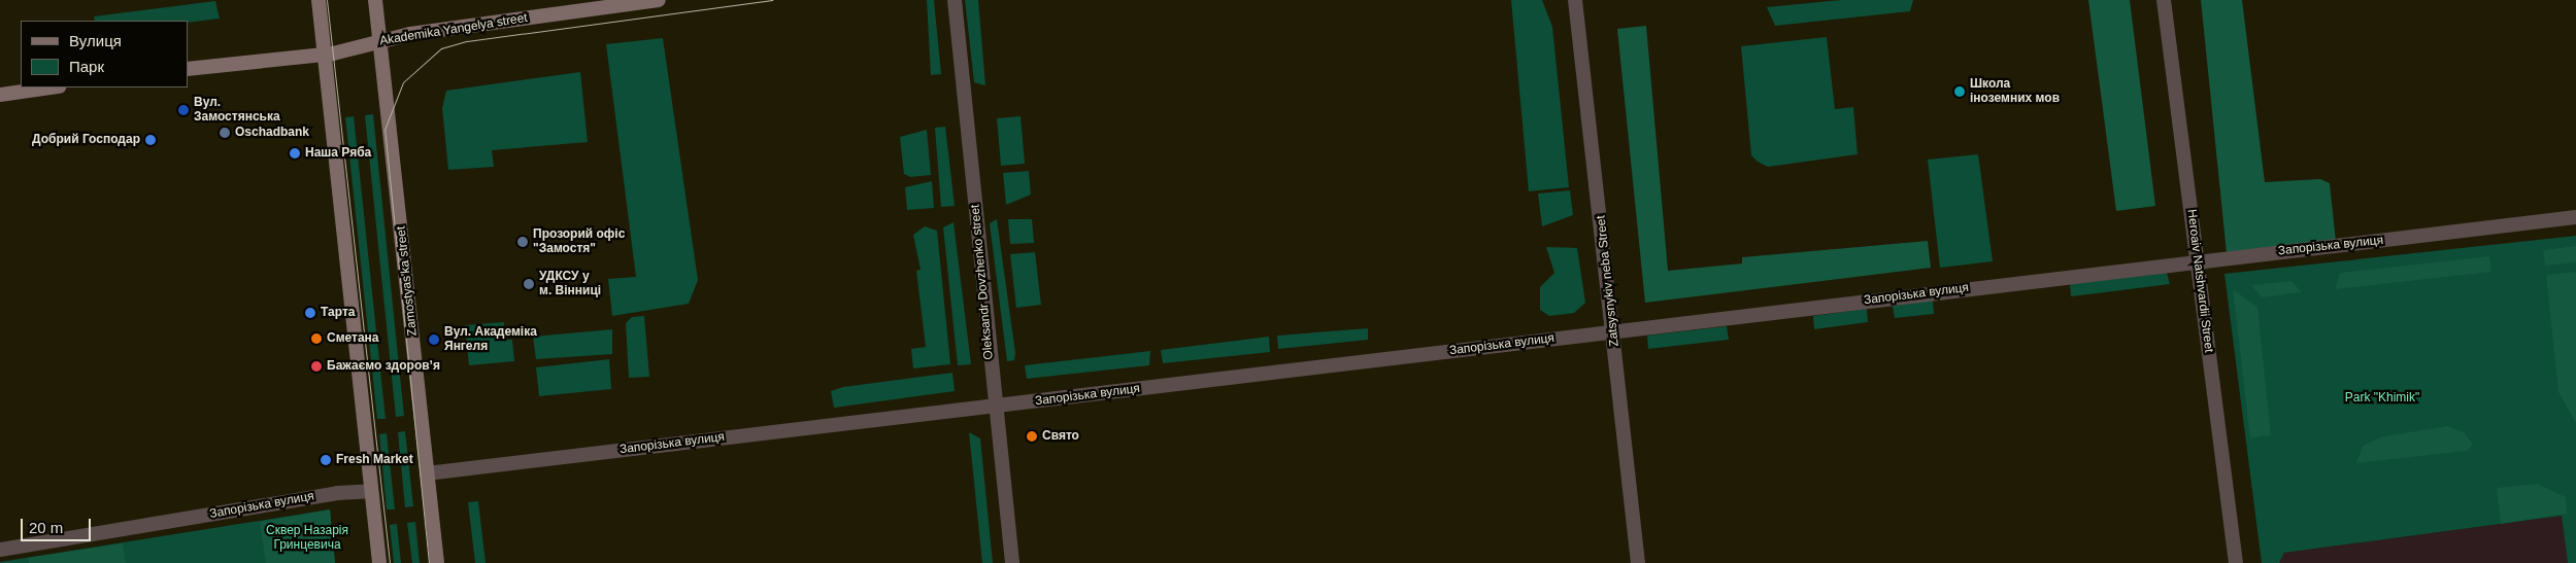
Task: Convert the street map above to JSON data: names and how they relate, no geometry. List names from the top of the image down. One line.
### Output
{"streets":{"main road":["Akademika Yangelya street","Zamostyas'ka street"],"street":["Запорізька вулиця","Zatsysnykiv neba Street","Heroaiv Natshvardii Street","Oleksandr Dovzhenko street"]},"crossings":[["Akademika Yangelya street","Zamostyas'ka street"],["Запорізька вулиця","Zamostyas'ka street"],["Запорізька вулиця","Zatsysnykiv neba Street"],["Запорізька вулиця","Heroaiv Natshvardii Street"],["Запорізька вулиця","Oleksandr Dovzhenko street"]],"parks":["Park \"Khimik\"","Сквер Назарія Гринцевича"],"places":["Школа іноземних мов","Вул. Замостянська","Oschadbank","Добрий Господар","Наша Ряба","Прозорий офіс \"Замостя\"","УДКСУ у м. Вінниці","Тарта","Сметана","Вул. Академіка Янгеля","Бажаємо здоровʼя","Свято","Fresh Market"],"legend":["Вулиця","Парк"],"scale_bar":"20 m"}
